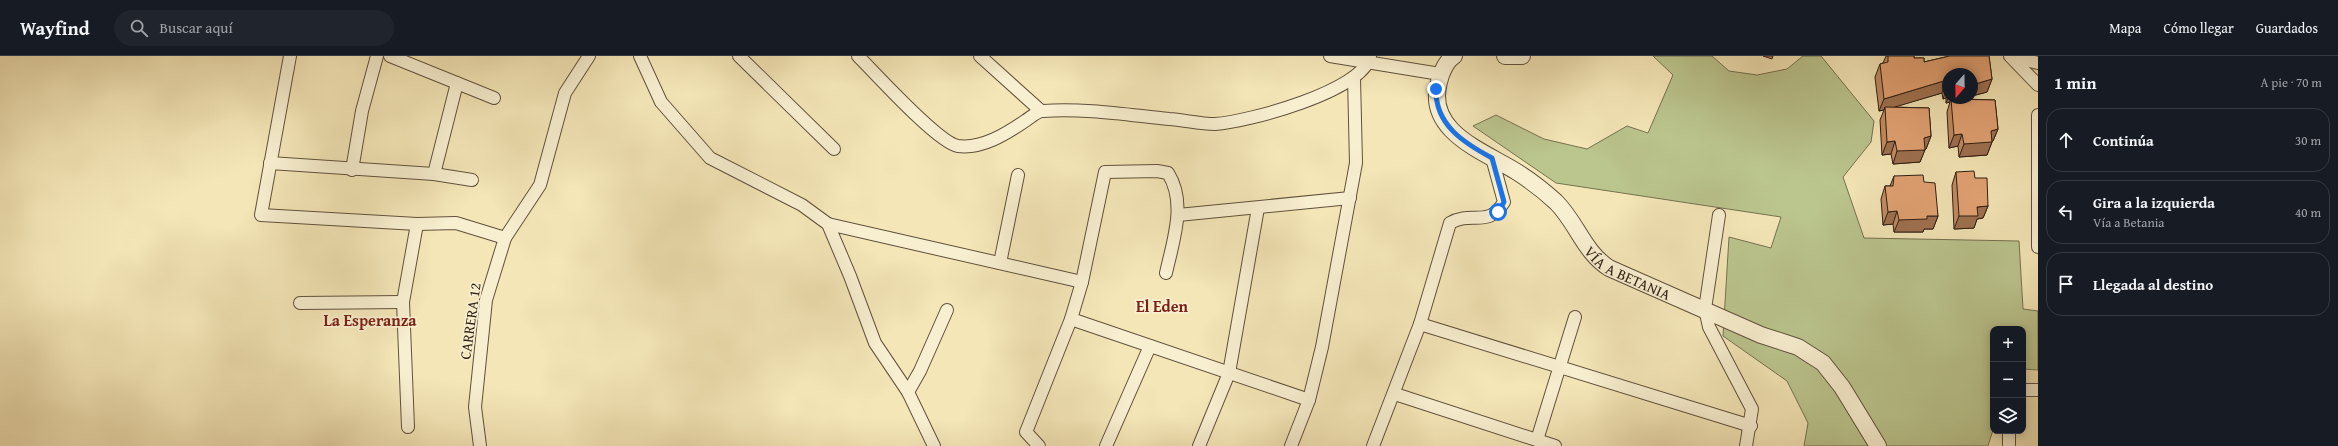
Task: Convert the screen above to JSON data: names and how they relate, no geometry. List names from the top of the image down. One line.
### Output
{"streets":{"street":["VÍA A BETANIA","CARRERA 12"]},"districts":["El Eden","La Esperanza"],"north":"bottom","page":{"header":"Wayfind","search":"Buscar aquí","nav":["Mapa","Cómo llegar","Guardados"],"heading":["1 min","A pie · 70 m"],"list":[["Continúa","30 m"],["Gira a la izquierda","Vía a Betania","40 m"],"Llegada al destino"],"map_buttons":["+","−"]}}
